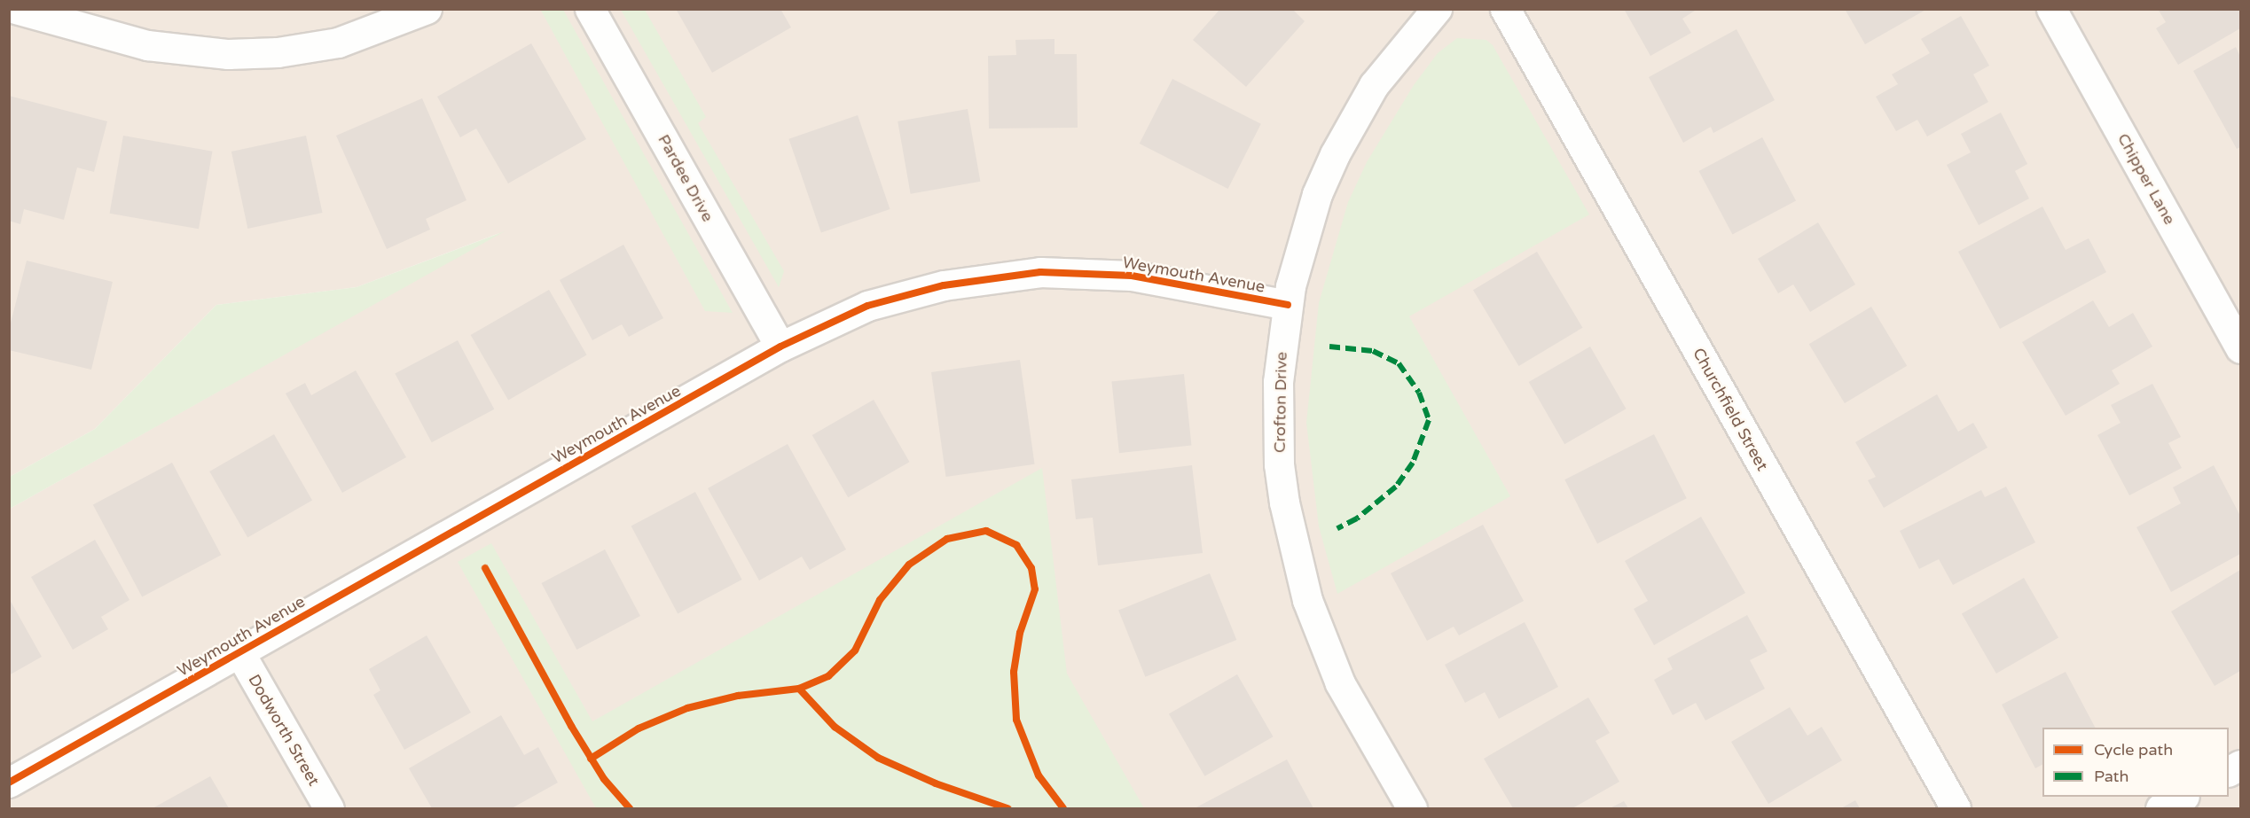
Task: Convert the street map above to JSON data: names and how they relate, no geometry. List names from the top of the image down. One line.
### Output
{"streets":{"street":["Pardee Drive","Chipper Lane","Weymouth Avenue","Crofton Drive","Churchfield Street","Dodworth Street"]},"crossings":[["Pardee Drive","Weymouth Avenue"],["Weymouth Avenue","Crofton Drive"],["Weymouth Avenue","Dodworth Street"]],"legend":["Cycle path","Path"]}
